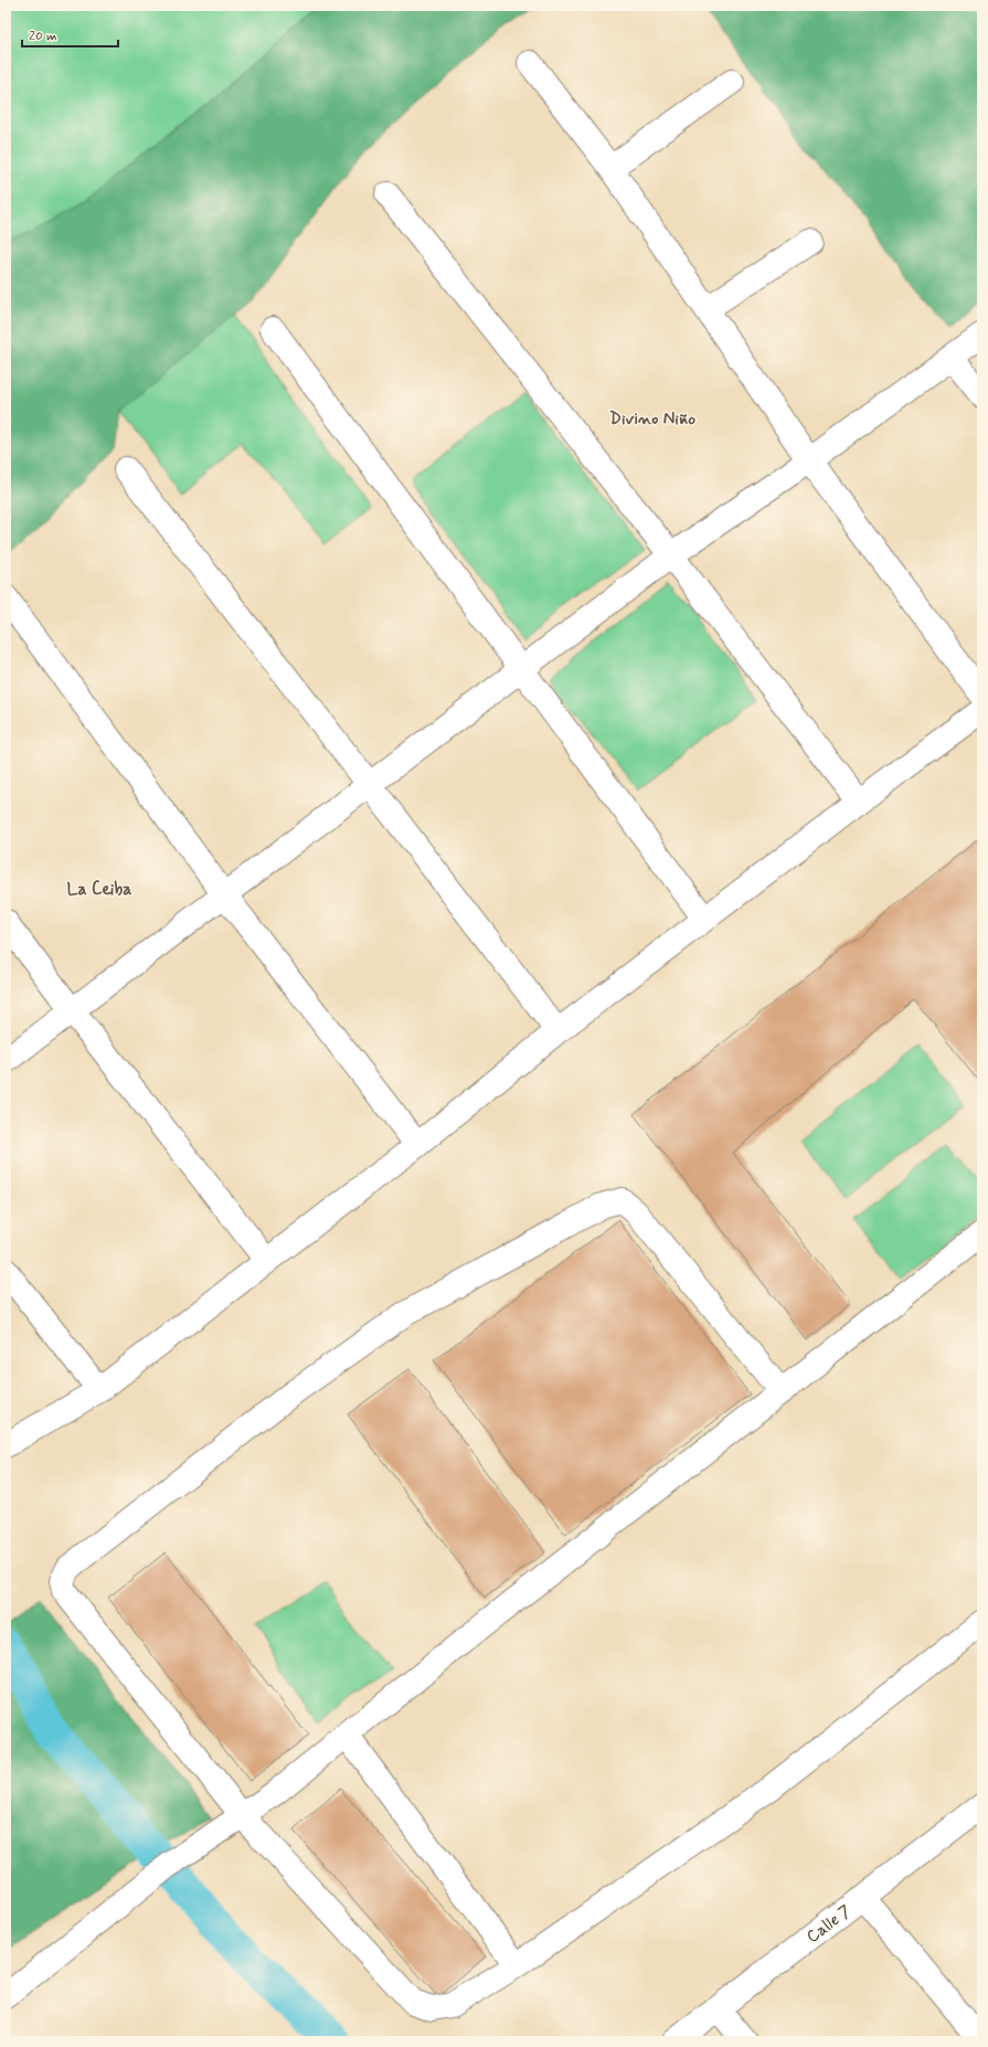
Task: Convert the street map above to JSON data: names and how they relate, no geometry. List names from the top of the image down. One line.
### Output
{"streets":{"street":["Calle 7"]},"districts":["Divino Niño","La Ceiba"],"scale_bar":"20 m"}
